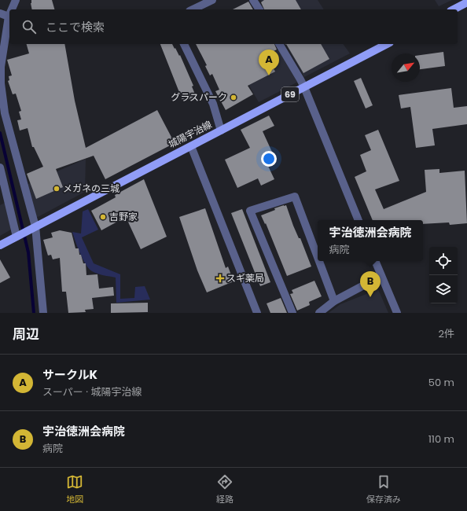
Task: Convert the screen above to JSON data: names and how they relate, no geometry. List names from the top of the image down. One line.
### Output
{"streets":{"main road":["69","城陽宇治線"]},"places":{"other":["グラスパーク","メガネの三城","吉野家"],"health":["スギ薬局"]},"north":"top right","page":{"search":"ここで検索","pins":["A","B"],"popup":["宇治徳洲会病院","病院"],"heading":["周辺","2件"],"list":[{"mark":"A","name":"サークルK","note":"スーパー · 城陽宇治線","value":"50 m"},{"mark":"B","name":"宇治徳洲会病院","note":"病院","value":"110 m"}],"nav":["地図","経路","保存済み"]}}
